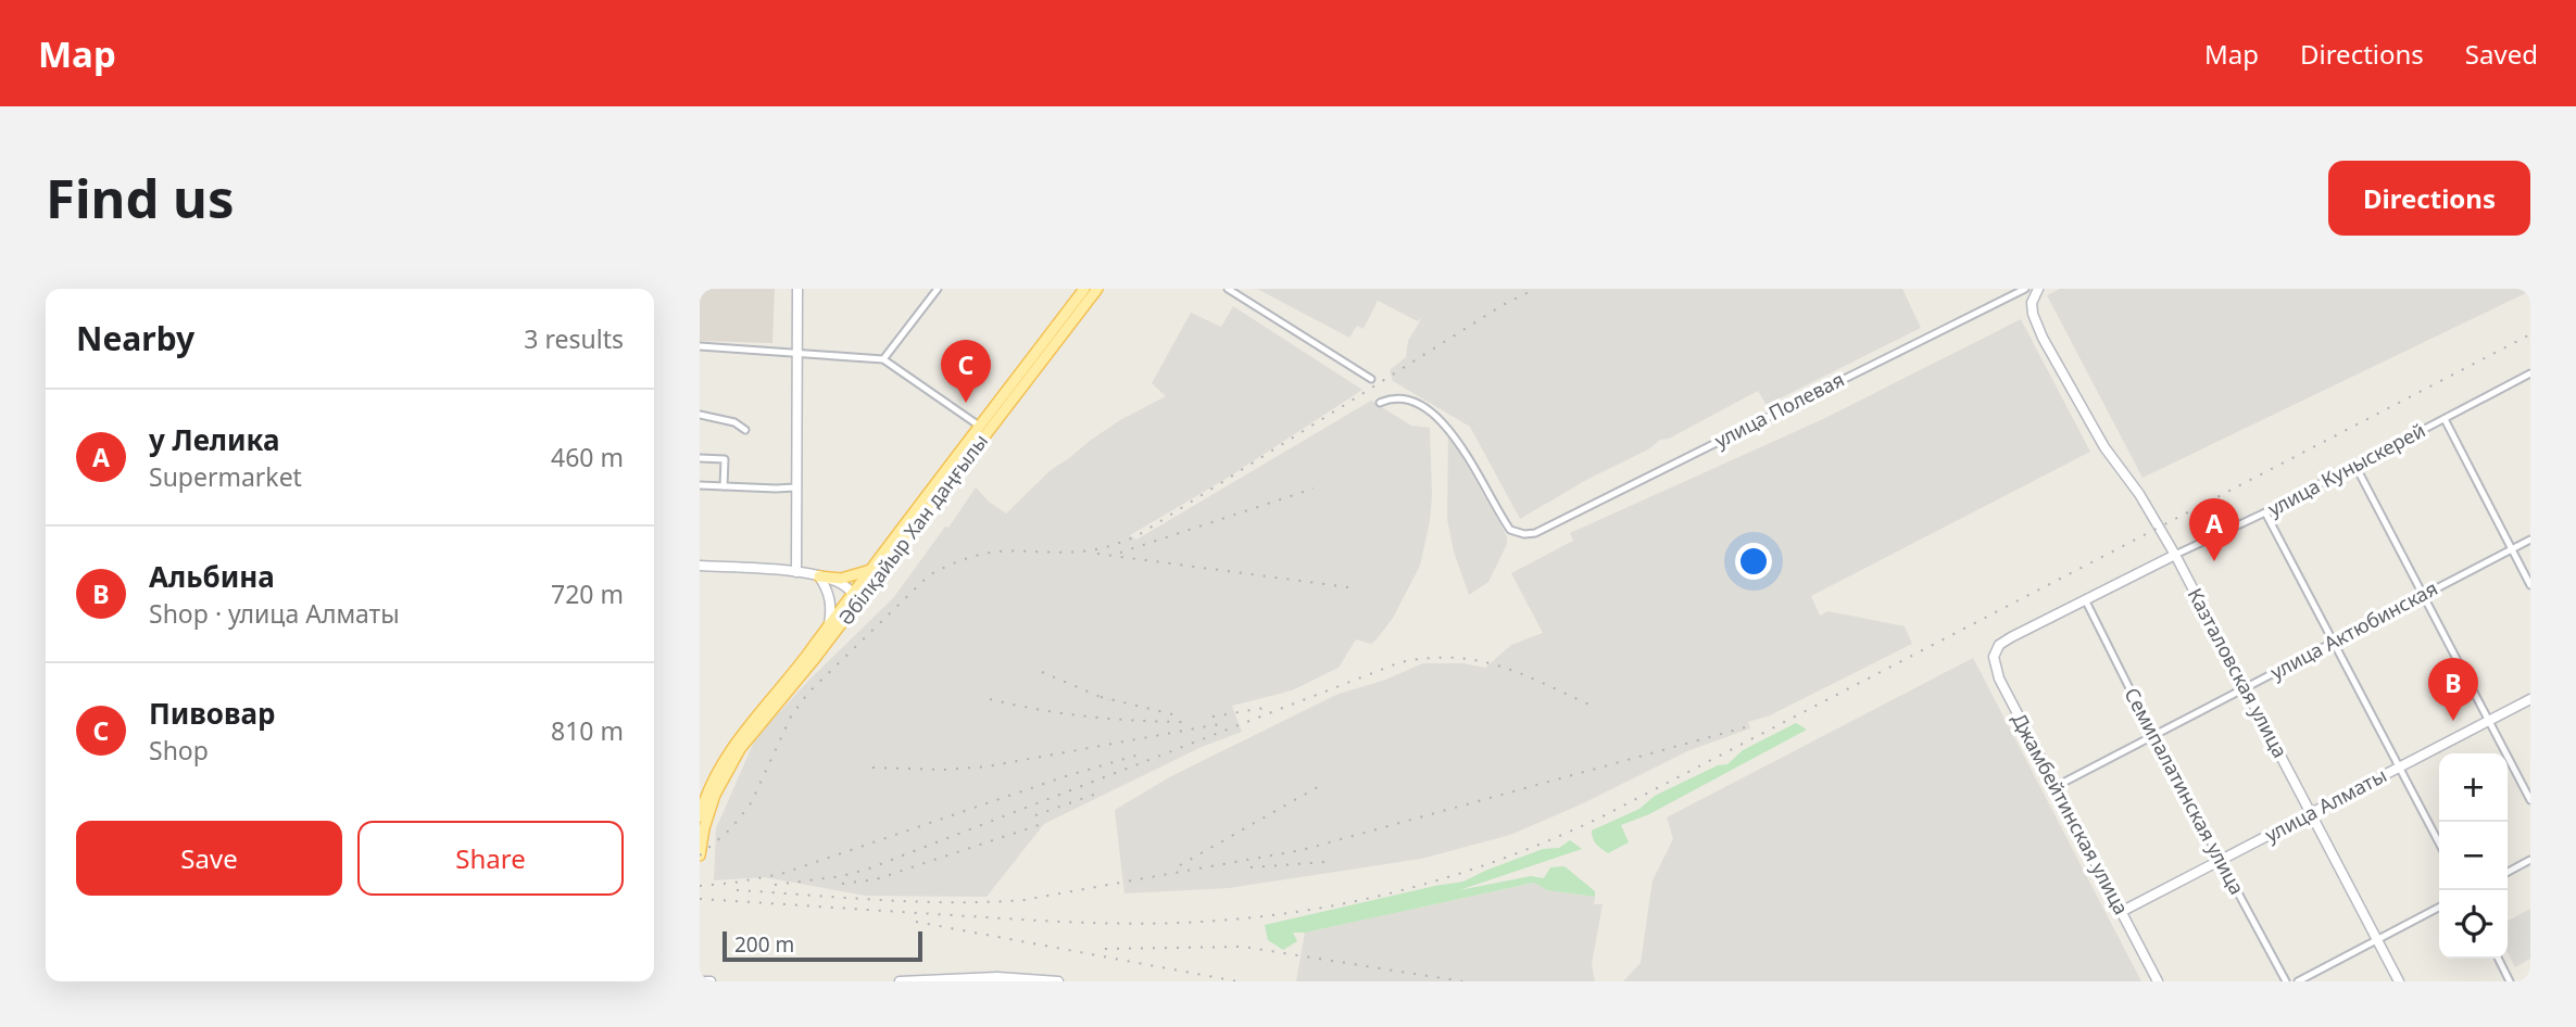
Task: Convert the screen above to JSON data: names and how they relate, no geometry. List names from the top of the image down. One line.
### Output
{"streets":{"main road":["Әбілқайыр Хан даңғылы"],"street":["улица Полевая","улица Куныскерей","улица Актюбинская","Казталовская улица","Семипалатинская улица","улица Алматы","Джамбейтинская улица"]},"crossings":[["улица Куныскерей","Казталовская улица"],["улица Куныскерей","Семипалатинская улица"],["улица Куныскерей","Джамбейтинская улица"],["улица Актюбинская","Казталовская улица"],["улица Актюбинская","Семипалатинская улица"],["улица Актюбинская","Джамбейтинская улица"],["Казталовская улица","улица Алматы"],["Семипалатинская улица","улица Алматы"],["улица Алматы","Джамбейтинская улица"]],"scale_bar":"200 m","page":{"header":"Map","nav":["Map","Directions","Saved"],"buttons":["Directions",["Save","Share"]],"title":"Find us","heading":["Nearby","3 results"],"pins":["C","A","B"],"list":[{"mark":"A","name":"у Лелика","note":"Supermarket","value":"460 m"},{"mark":"B","name":"Альбина","note":"Shop · улица Алматы","value":"720 m"},{"mark":"C","name":"Пивовар","note":"Shop","value":"810 m"}],"map_buttons":["+","−"],"scale":"200 m"}}
